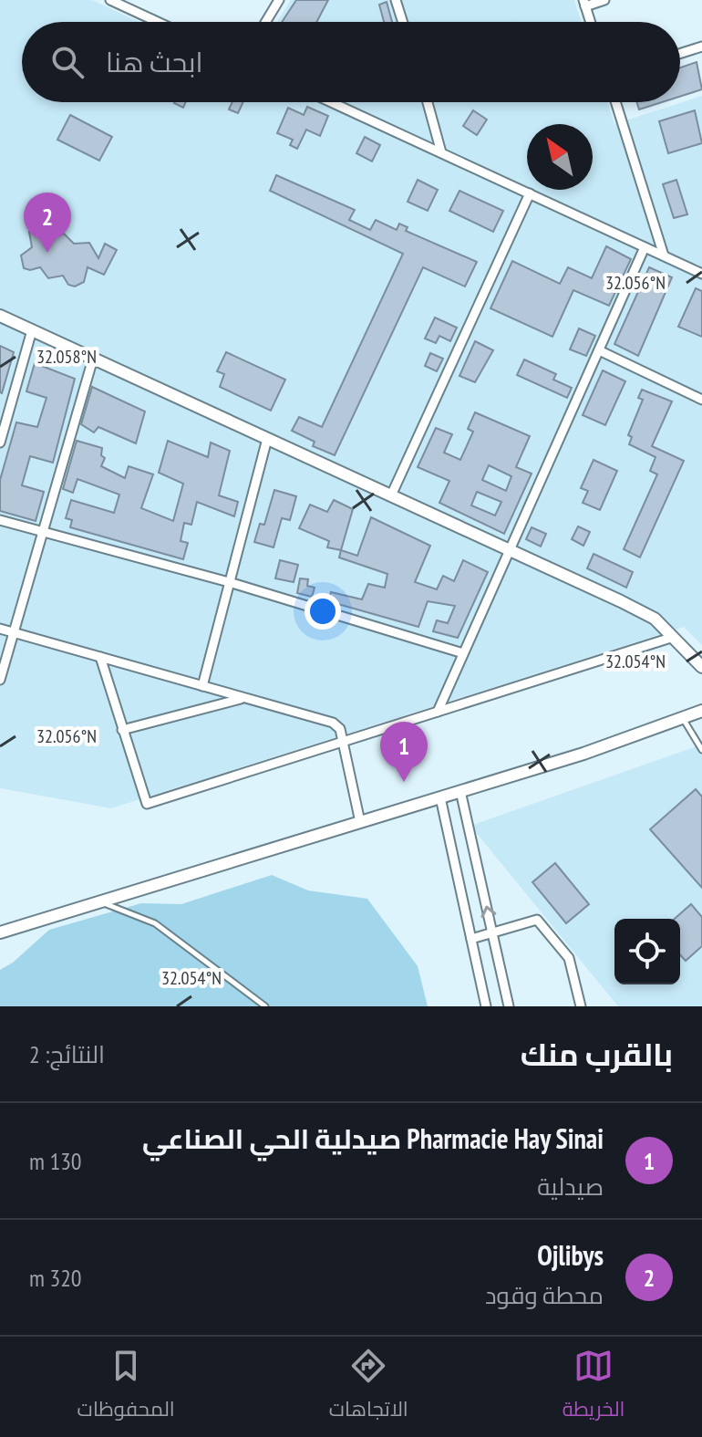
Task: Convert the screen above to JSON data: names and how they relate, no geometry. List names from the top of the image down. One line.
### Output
{"north":"top left","page":{"search":"ابحث هنا","pins":["2","1"],"heading":["بالقرب منك","النتائج: 2"],"list":[{"mark":"1","name":"Pharmacie Hay Sinai صيدلية الحي الصناعي","note":"صيدلية","value":"130 m"},{"mark":"2","name":"Ojlibys","note":"محطة وقود","value":"320 m"}],"nav":["الخريطة","الاتجاهات","المحفوظات"]},"coordinates":["32.056°N","32.058°N","32.054°N"]}
